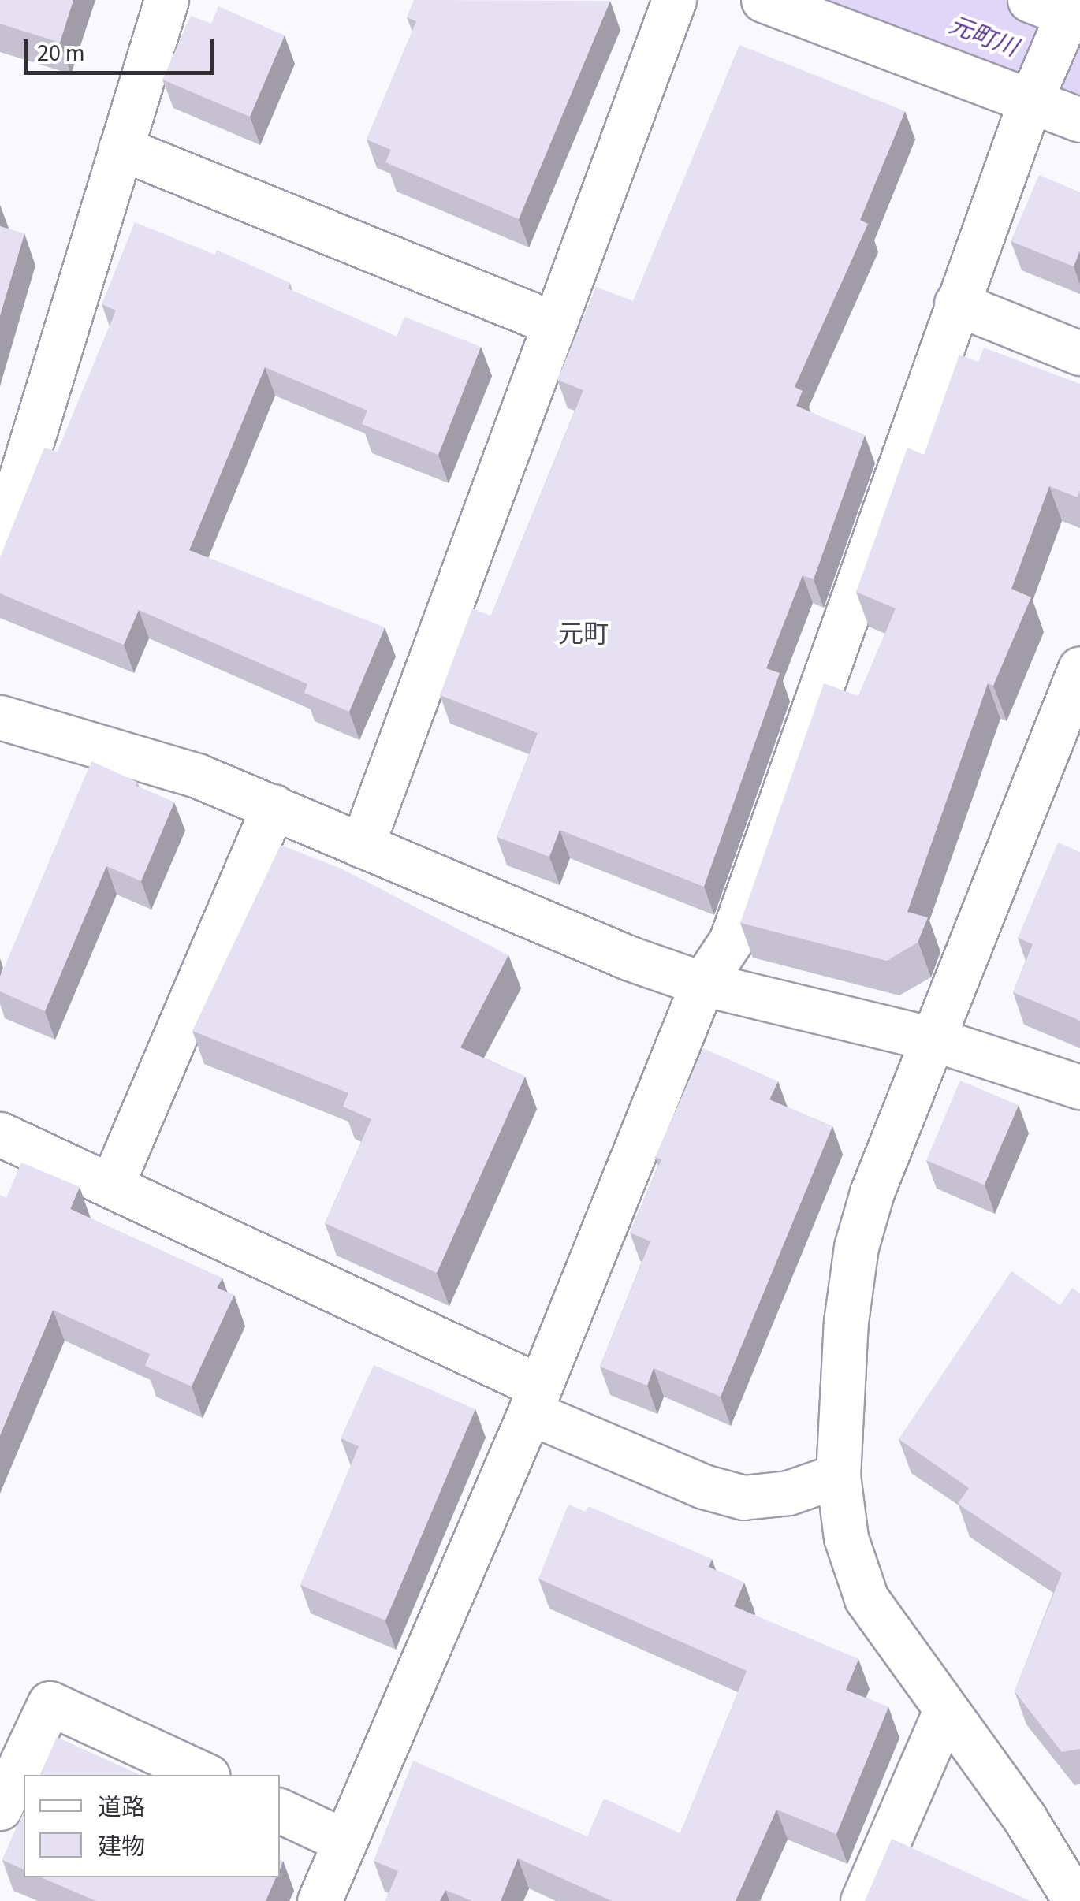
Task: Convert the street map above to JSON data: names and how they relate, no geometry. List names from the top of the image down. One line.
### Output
{"districts":["元町"],"water":["元町川"],"legend":["道路","建物"],"scale_bar":"20 m"}
